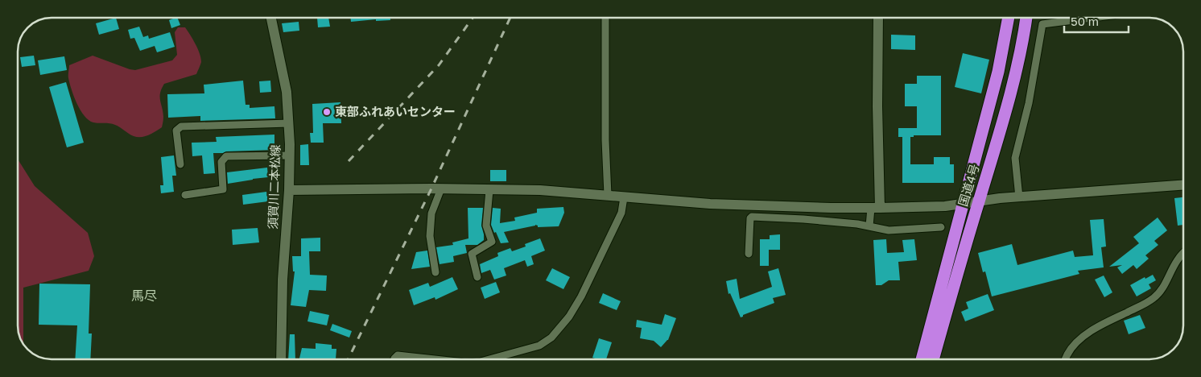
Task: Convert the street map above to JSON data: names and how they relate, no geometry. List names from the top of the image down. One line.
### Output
{"streets":{"highway":["国道4号"],"street":["須賀川二本松線"]},"districts":["馬尽"],"places":["東部ふれあいセンター"],"scale_bar":"50 m"}
